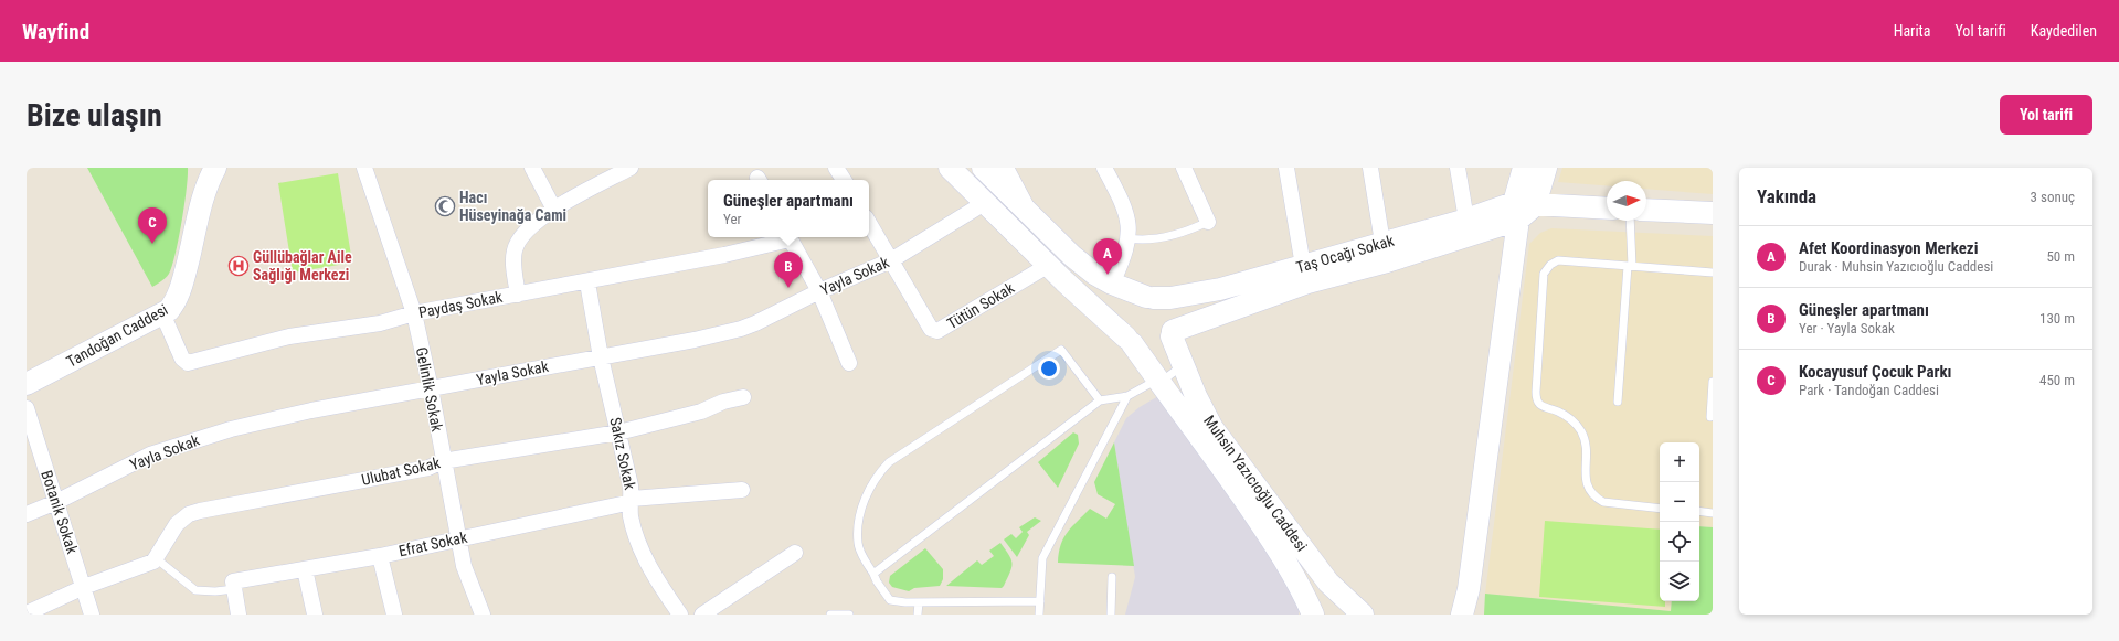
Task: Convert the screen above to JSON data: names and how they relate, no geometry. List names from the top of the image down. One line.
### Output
{"streets":{"street":["Taş Ocağı Sokak","Yayla Sokak","Paydaş Sokak","Tütün Sokak","Tandoğan Caddesi","Gelinlik Sokak","Sakız Sokak","Ulubat Sokak","Muhsin Yazıcıoğlu Caddesi","Botanik Sokak","Efrat Sokak"]},"crossings":[["Taş Ocağı Sokak","Muhsin Yazıcıoğlu Caddesi"],["Yayla Sokak","Tütün Sokak"],["Yayla Sokak","Gelinlik Sokak"],["Yayla Sokak","Sakız Sokak"],["Yayla Sokak","Muhsin Yazıcıoğlu Caddesi"],["Yayla Sokak","Botanik Sokak"],["Paydaş Sokak","Tandoğan Caddesi"],["Paydaş Sokak","Gelinlik Sokak"],["Paydaş Sokak","Sakız Sokak"],["Tütün Sokak","Muhsin Yazıcıoğlu Caddesi"],["Gelinlik Sokak","Ulubat Sokak"],["Gelinlik Sokak","Efrat Sokak"],["Sakız Sokak","Ulubat Sokak"],["Sakız Sokak","Efrat Sokak"]],"places":{"mosque":["Hacı Hüseyinağa Cami"],"hospital":["Güllübağlar Aile Sağlığı Merkezi"]},"north":"right","page":{"header":"Wayfind","nav":["Harita","Yol tarifi","Kaydedilen"],"buttons":"Yol tarifi","title":"Bize ulaşın","heading":["Yakında","3 sonuç"],"popup":["Güneşler apartmanı","Yer"],"pins":["C","A","B"],"list":[{"mark":"A","name":"Afet Koordinasyon Merkezi","note":"Durak · Muhsin Yazıcıoğlu Caddesi","value":"50 m"},{"mark":"B","name":"Güneşler apartmanı","note":"Yer · Yayla Sokak","value":"130 m"},{"mark":"C","name":"Kocayusuf Çocuk Parkı","note":"Park · Tandoğan Caddesi","value":"450 m"}],"map_buttons":["+","−"]}}
